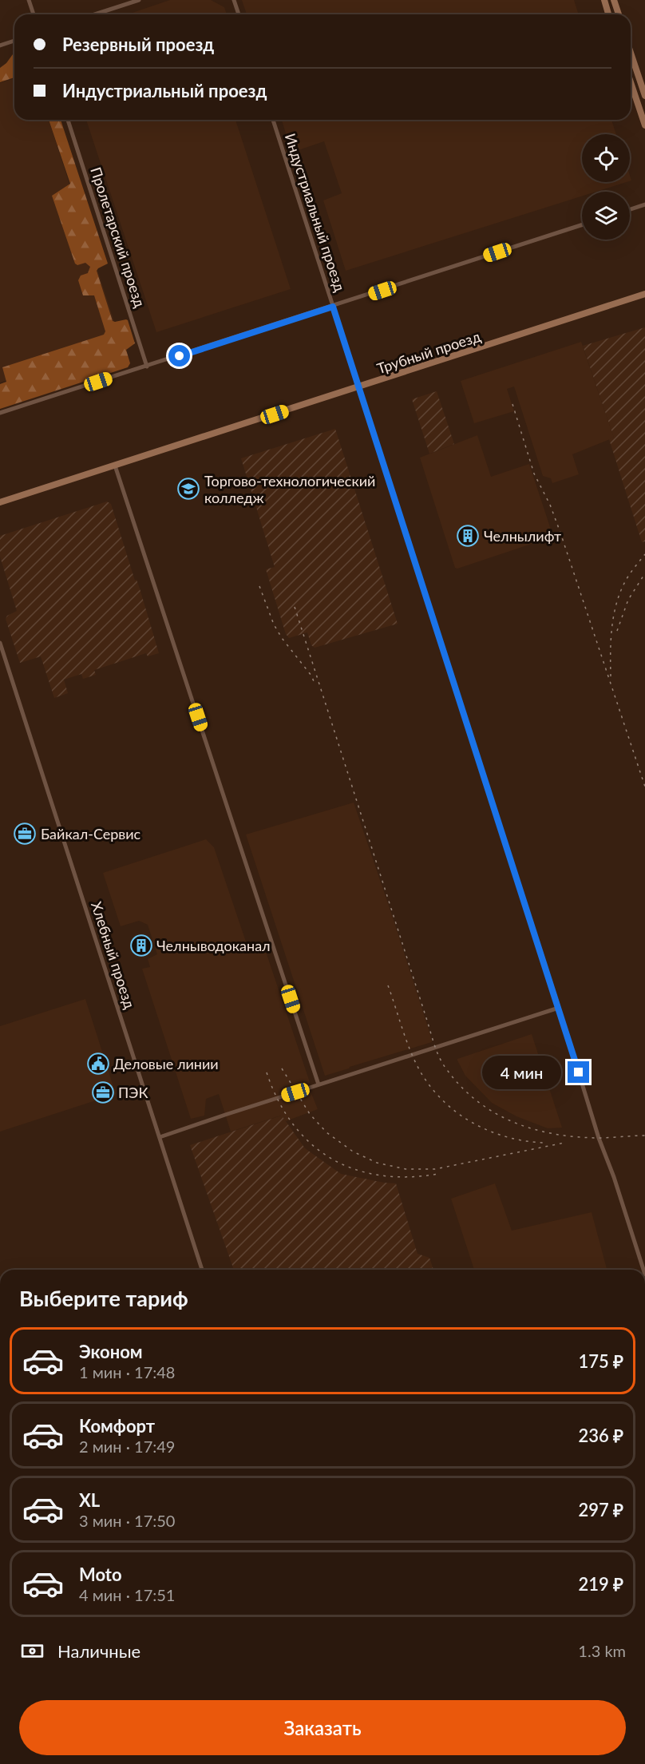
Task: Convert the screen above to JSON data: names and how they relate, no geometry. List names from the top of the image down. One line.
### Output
{"streets":{"street":["Индустриальный проезд","Пролетарский проезд","Трубный проезд","Хлебный проезд"]},"crossings":[["Индустриальный проезд","Трубный проезд"]],"places":{"school or university":["Торгово-технологический колледж"],"building":["Челнылифт","Челныводоканал"],"office":["Байкал-Сервис","ПЭК"],"public building":["Деловые линии"]},"page":{"banner":["Резервный проезд","Индустриальный проезд"],"bubble":"4 мин","heading":"Выберите тариф","list":[{"name":"Эконом","note":"1 мин · 17:48","value":"175 ₽"},{"name":"Комфорт","note":"2 мин · 17:49","value":"236 ₽"},{"name":"XL","note":"3 мин · 17:50","value":"297 ₽"},{"name":"Moto","note":"4 мин · 17:51","value":"219 ₽"}],"pay":["Наличные","1.3 km"],"buttons":"Заказать"}}
